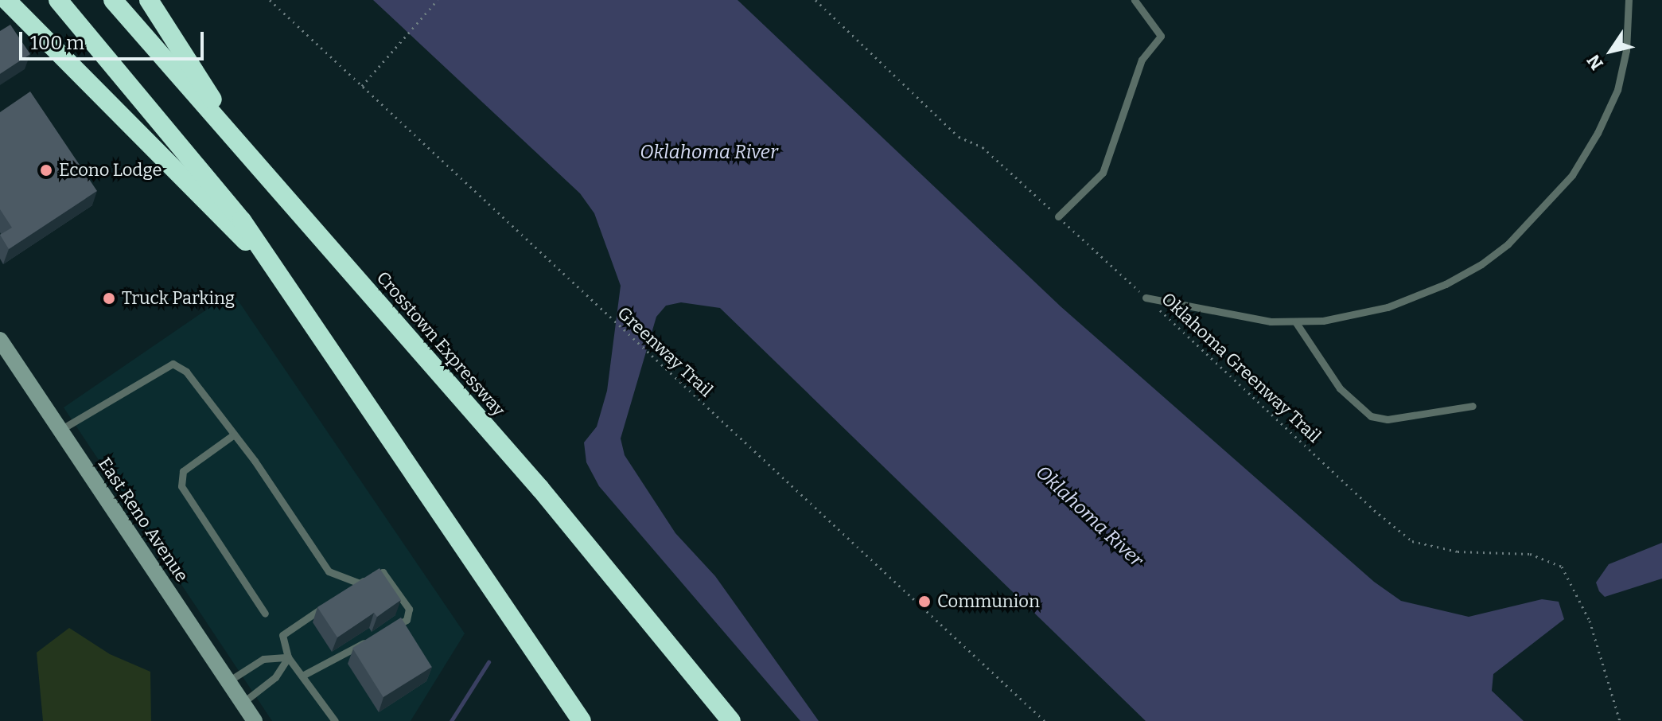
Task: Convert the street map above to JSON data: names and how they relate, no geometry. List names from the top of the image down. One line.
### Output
{"streets":{"highway":["Crosstown Expressway"],"main road":["East Reno Avenue"],"path":["Greenway Trail","Oklahoma Greenway Trail"]},"water":["Oklahoma River"],"places":["Econo Lodge","Truck Parking","Communion"],"scale_bar":"100 m","north":"bottom left"}
